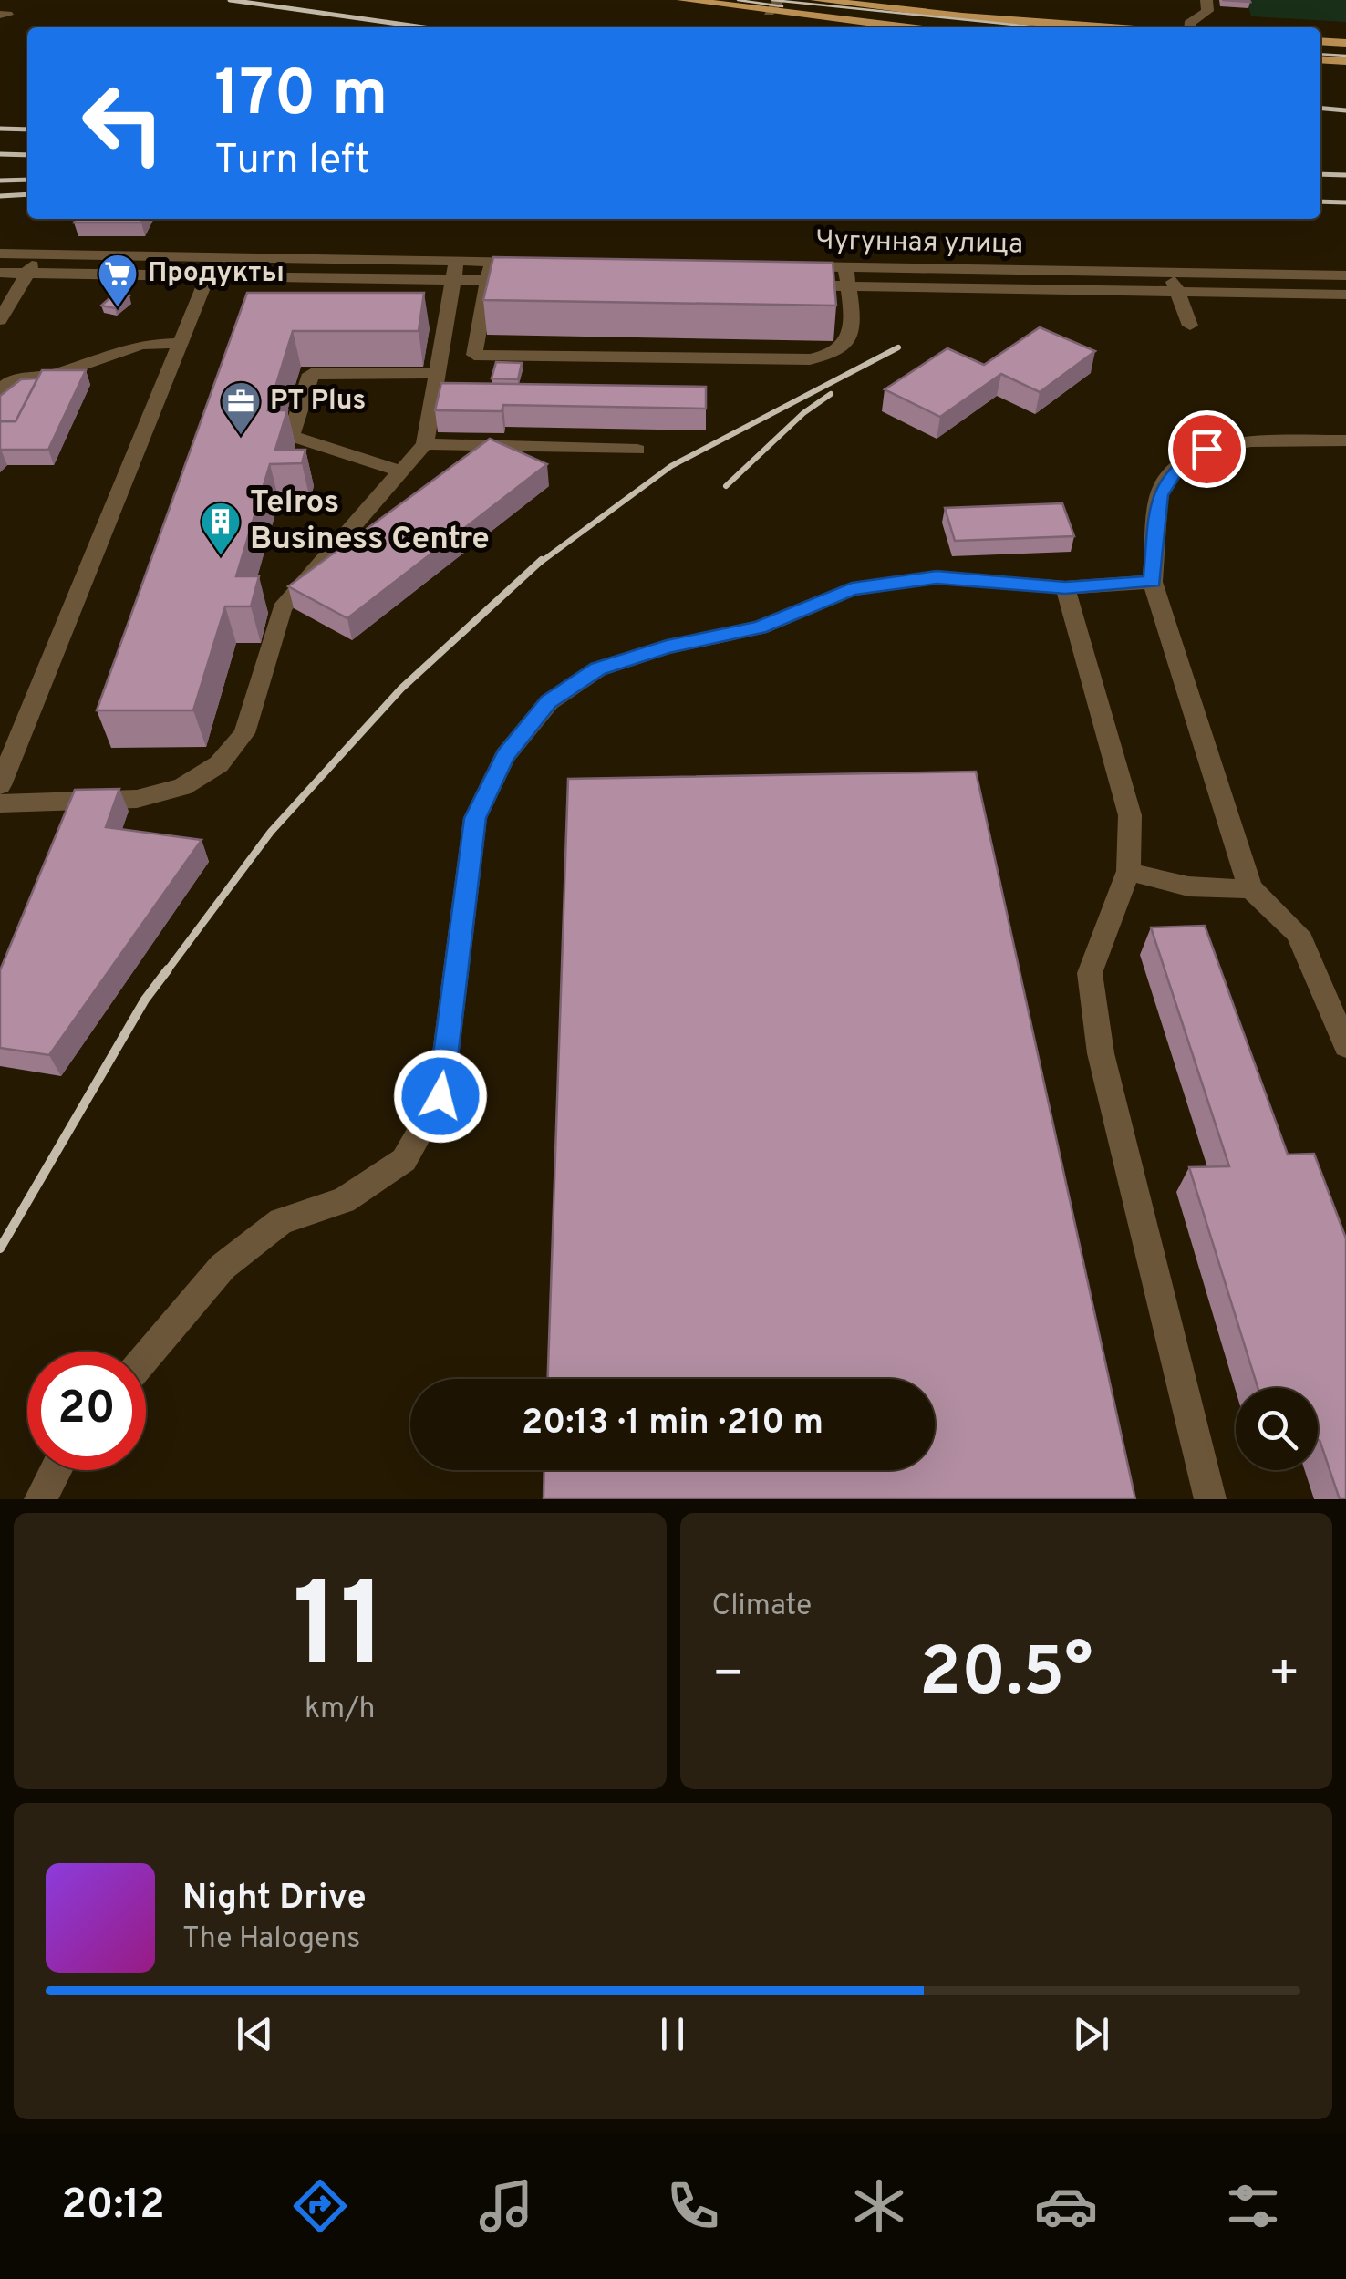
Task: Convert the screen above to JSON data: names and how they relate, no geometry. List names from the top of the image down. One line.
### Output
{"streets":{"street":["Чугунная улица"]},"places":{"supermarket":["Продукты"],"office":["PT Plus"],"building":["Telros Business Centre"]},"page":{"turn":["170 m","Turn left"],"limit":"20","trip":"20:13 · 1 min · 210 m","tile":[["11","km/h"],"Climate"],"heat":["−","20.5°","+"],"song":["Night Drive","The Halogens"],"tabs":"20:12"}}
